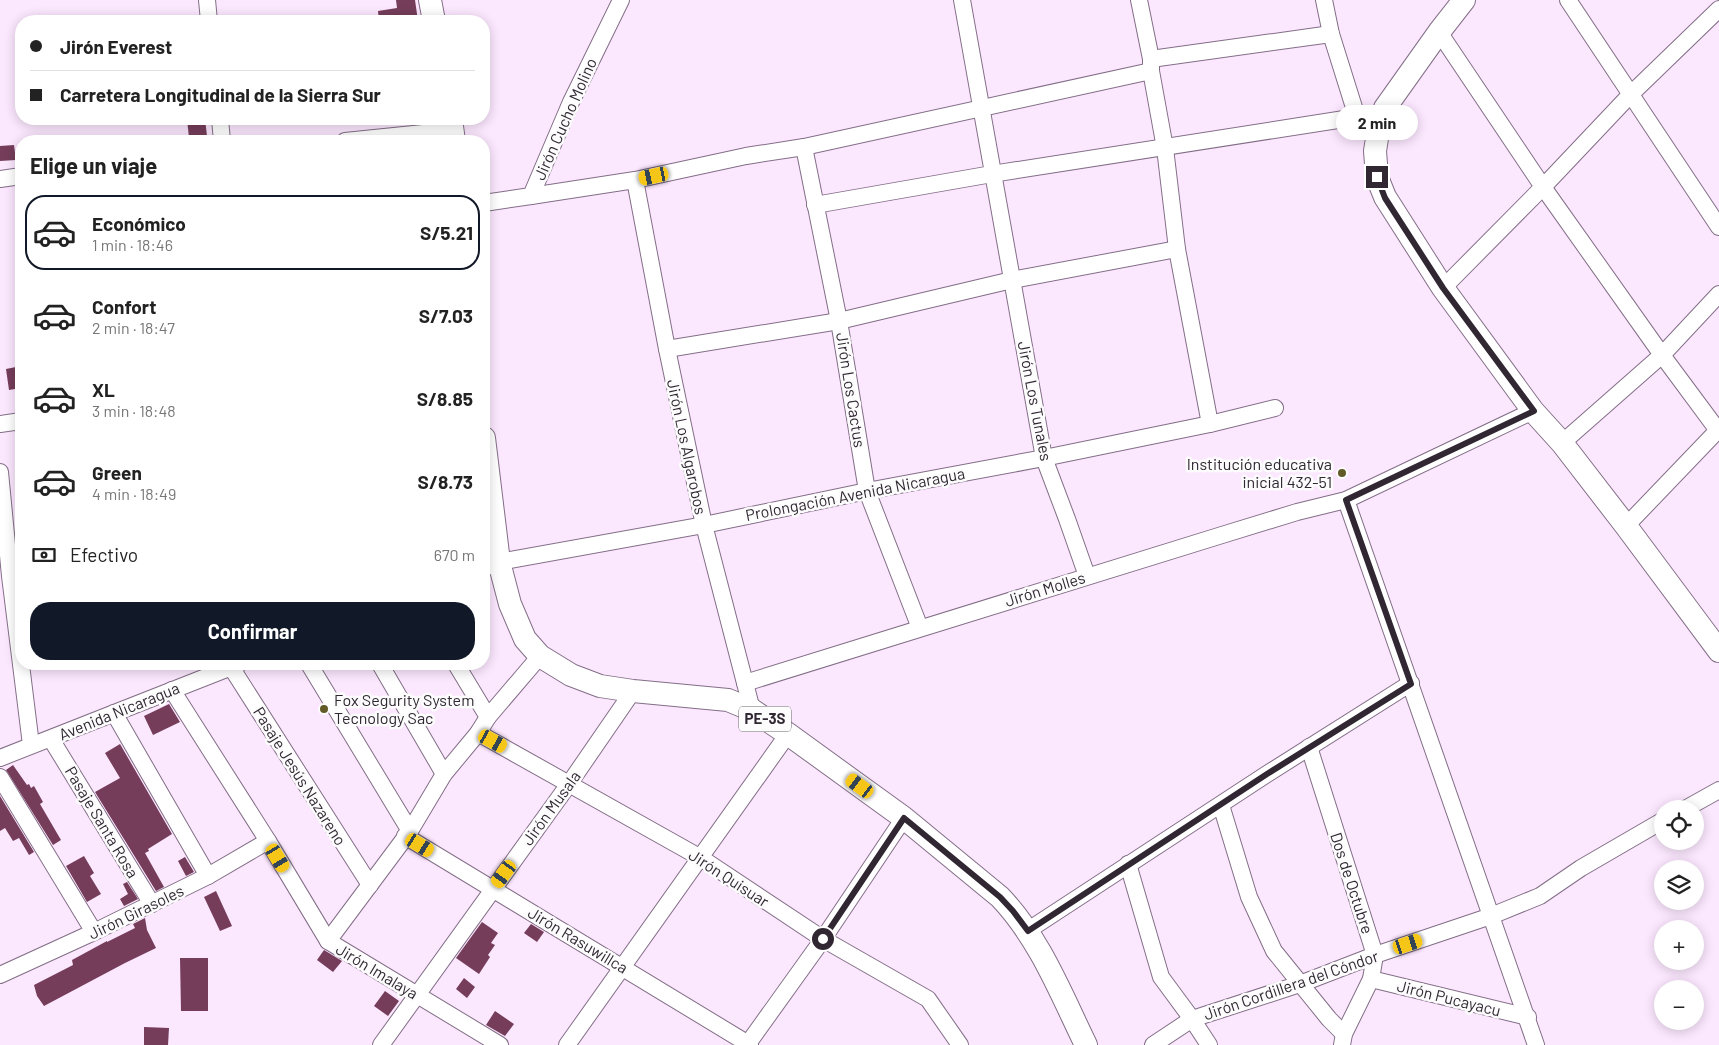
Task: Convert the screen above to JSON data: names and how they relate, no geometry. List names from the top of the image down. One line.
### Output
{"streets":{"highway":["PE-3S"],"street":["Jirón Cucho Molino","Jirón Los Cactus","Jirón Los Tunales","Jirón Los Algarobos","Prolongación Avenida Nicaragua","Jirón Molles","Avenida Nicaragua","Pasaje Jesús Nazareno","Jirón Musala","Pasaje Santa Rosa","Jirón Quisuar","Dos de Octubre","Jirón Girasoles","Jirón Rasuwillca","Jirón Imalaya","Jirón Cordillera del Cóndor","Jirón Pucayacu"]},"crossings":[["Jirón Los Cactus","Prolongación Avenida Nicaragua"],["Jirón Los Cactus","Jirón Molles"],["Jirón Los Tunales","Prolongación Avenida Nicaragua"],["Jirón Los Tunales","Jirón Molles"],["Jirón Los Algarobos","Prolongación Avenida Nicaragua"],["Jirón Los Algarobos","Jirón Molles"],["Jirón Los Algarobos","PE-3S"],["Prolongación Avenida Nicaragua","PE-3S"],["Avenida Nicaragua","Pasaje Santa Rosa"],["Avenida Nicaragua","Jirón Imalaya"],["PE-3S","Jirón Musala"],["Jirón Musala","Jirón Quisuar"],["Jirón Musala","Jirón Rasuwillca"],["Jirón Musala","Jirón Imalaya"],["Pasaje Santa Rosa","Jirón Girasoles"],["Dos de Octubre","Jirón Cordillera del Cóndor"],["Dos de Octubre","Jirón Pucayacu"],["Jirón Girasoles","Jirón Imalaya"]],"places":["Institución educativa inicial 432-51","Fox Segurity System Tecnology Sac"],"page":{"banner":["Jirón Everest","Carretera Longitudinal de la Sierra Sur"],"bubble":"2 min","heading":"Elige un viaje","list":[{"name":"Económico","note":"1 min · 18:46","value":"S/5.21"},{"name":"Confort","note":"2 min · 18:47","value":"S/7.03"},{"name":"XL","note":"3 min · 18:48","value":"S/8.85"},{"name":"Green","note":"4 min · 18:49","value":"S/8.73"}],"pay":["Efectivo","670 m"],"buttons":"Confirmar","map_buttons":["+","−"]}}
